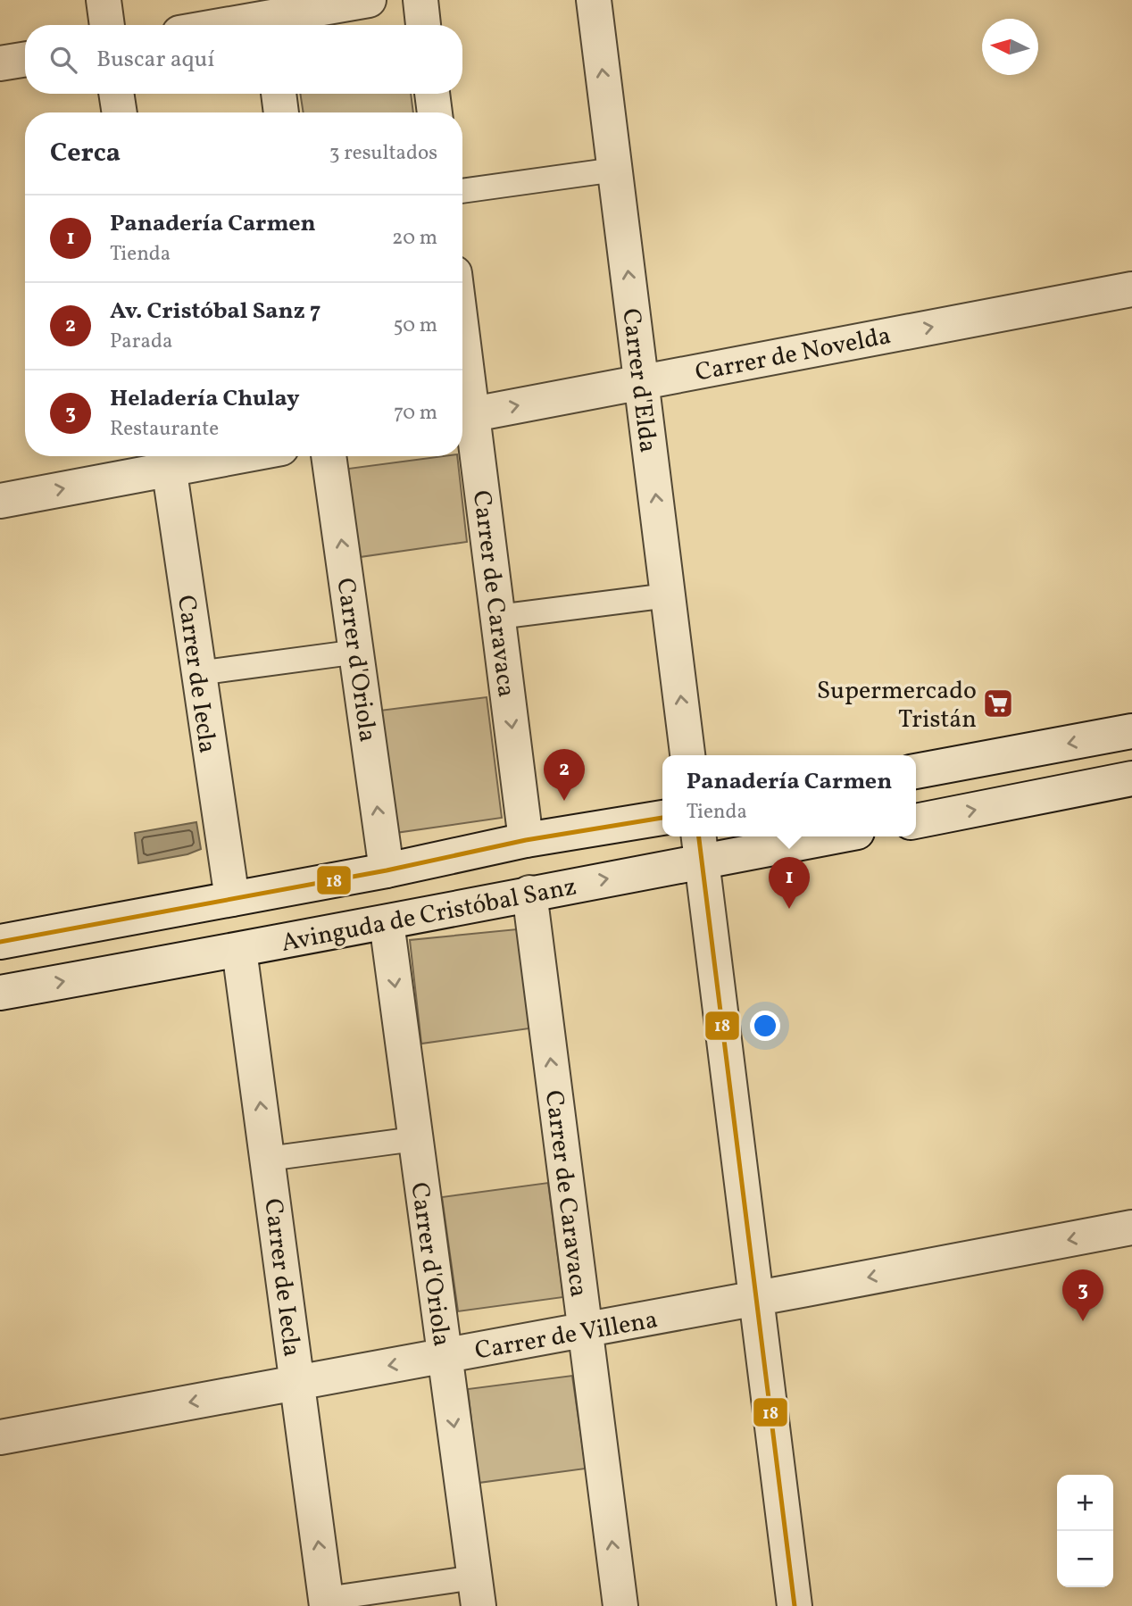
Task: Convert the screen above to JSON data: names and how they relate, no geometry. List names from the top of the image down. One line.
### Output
{"streets":{"street":["Carrer de Novelda","Carrer d'Elda","Carrer de Caravaca","Carrer d'Oriola","Carrer de Iecla","Avinguda de Cristóbal Sanz","Carrer de Villena"]},"crossings":[["Carrer de Novelda","Carrer d'Elda"],["Carrer de Novelda","Carrer de Caravaca"],["Carrer de Caravaca","Avinguda de Cristóbal Sanz"],["Carrer de Caravaca","Carrer de Villena"],["Carrer d'Oriola","Avinguda de Cristóbal Sanz"],["Carrer d'Oriola","Carrer de Villena"],["Carrer de Iecla","Avinguda de Cristóbal Sanz"],["Carrer de Iecla","Carrer de Villena"]],"one_way":["Carrer de Novelda","Carrer d'Elda","Carrer de Iecla","Carrer de Villena"],"places":{"supermarket":["Supermercado Tristán"]},"lines":["transit line 18"],"north":"left","page":{"search":"Buscar aquí","heading":["Cerca","3 resultados"],"list":[{"mark":"1","name":"Panadería Carmen","note":"Tienda","value":"20 m"},{"mark":"2","name":"Av. Cristóbal Sanz 7","note":"Parada","value":"50 m"},{"mark":"3","name":"Heladería Chulay","note":"Restaurante","value":"70 m"}],"pins":["2","1","3"],"popup":["Panadería Carmen","Tienda"],"map_buttons":["+","−"]}}
